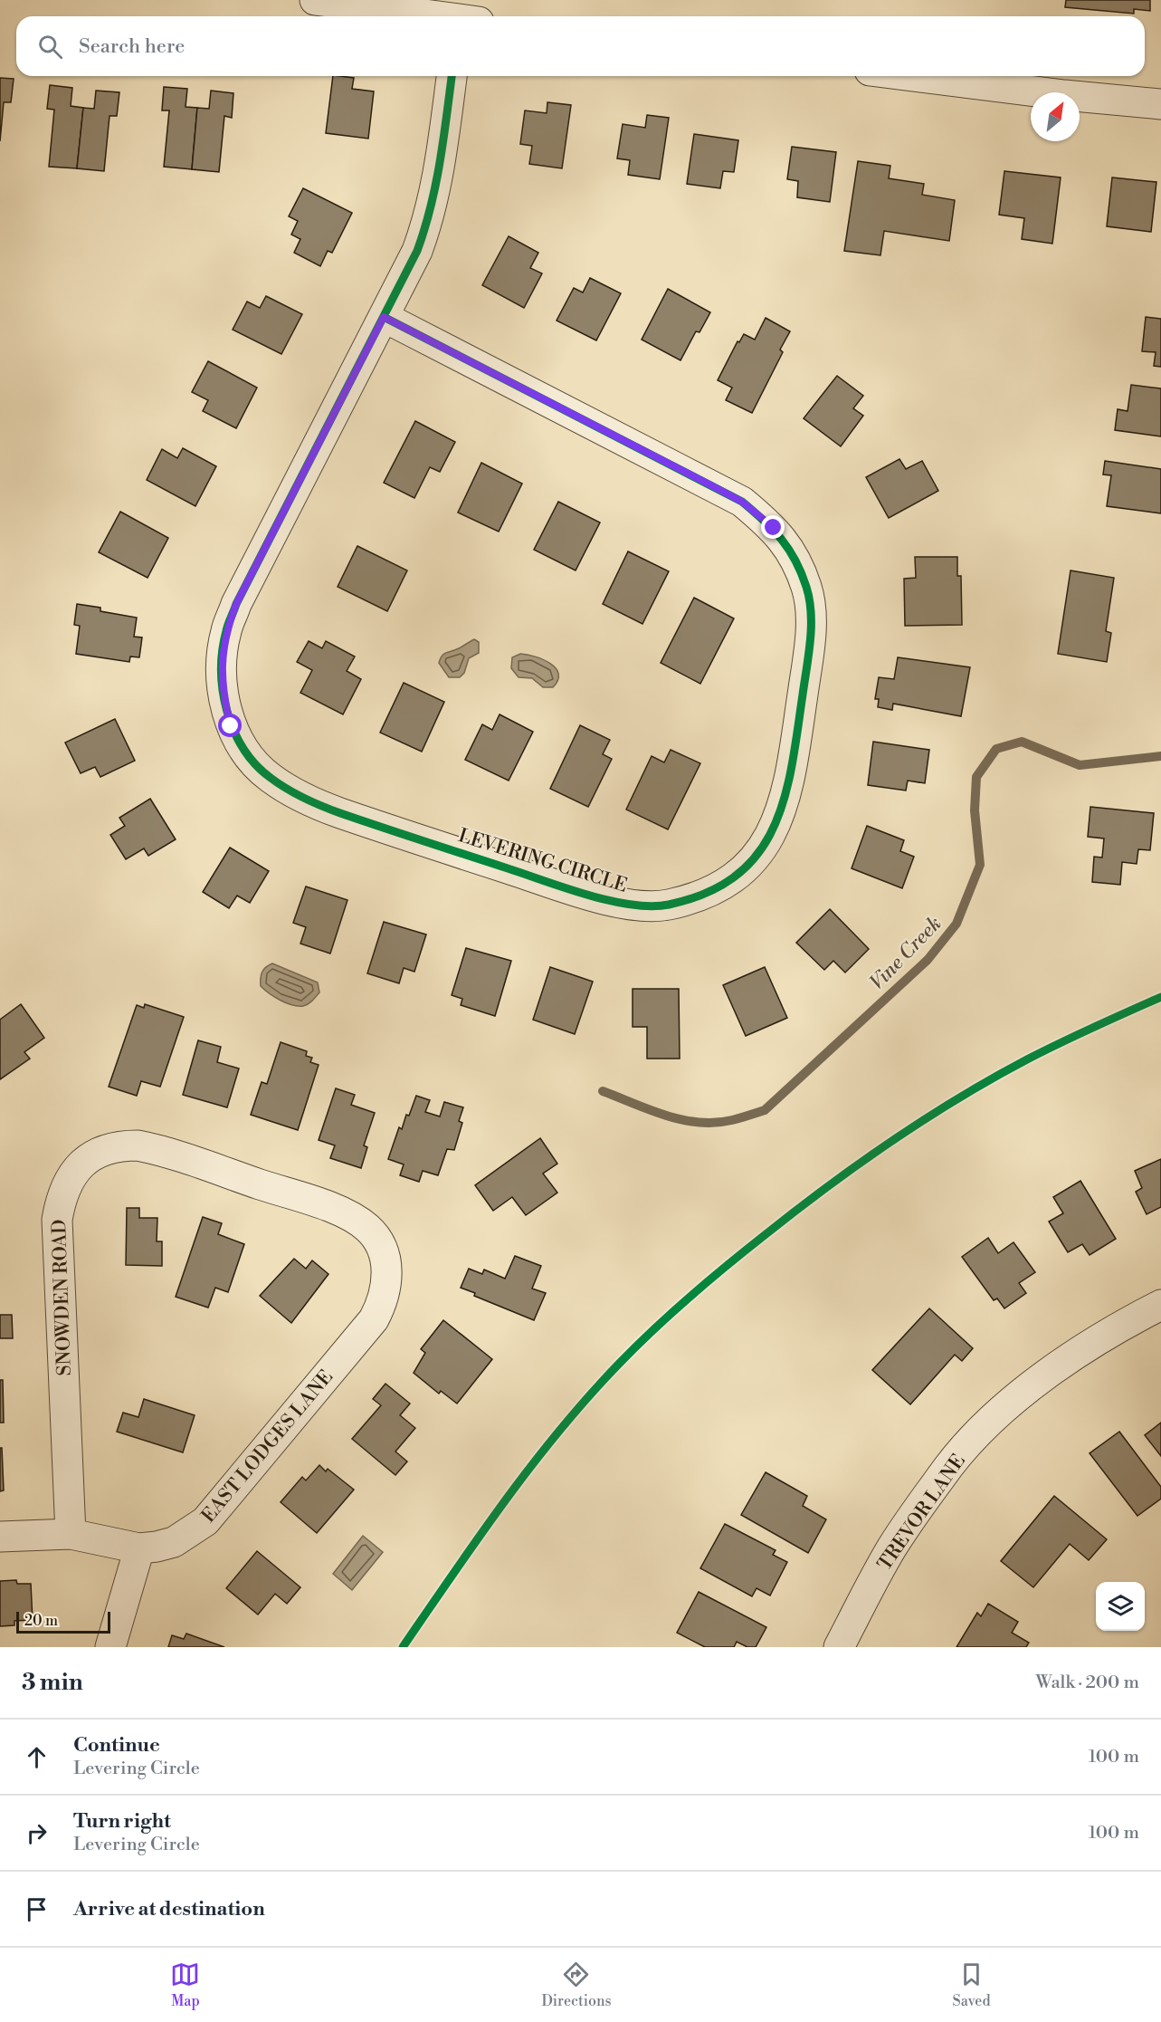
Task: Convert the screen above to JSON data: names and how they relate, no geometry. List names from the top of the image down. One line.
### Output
{"streets":{"street":["LEVERING CIRCLE","SNOWDEN ROAD","EAST LODGES LANE","TREVOR LANE"]},"crossings":[["SNOWDEN ROAD","EAST LODGES LANE"]],"water":["Vine Creek"],"scale_bar":"20 m","north":"top right","page":{"search":"Search here","scale":"20 m","heading":["3 min","Walk · 200 m"],"list":[["Continue","Levering Circle","100 m"],["Turn right","Levering Circle","100 m"],"Arrive at destination"],"nav":["Map","Directions","Saved"]}}
